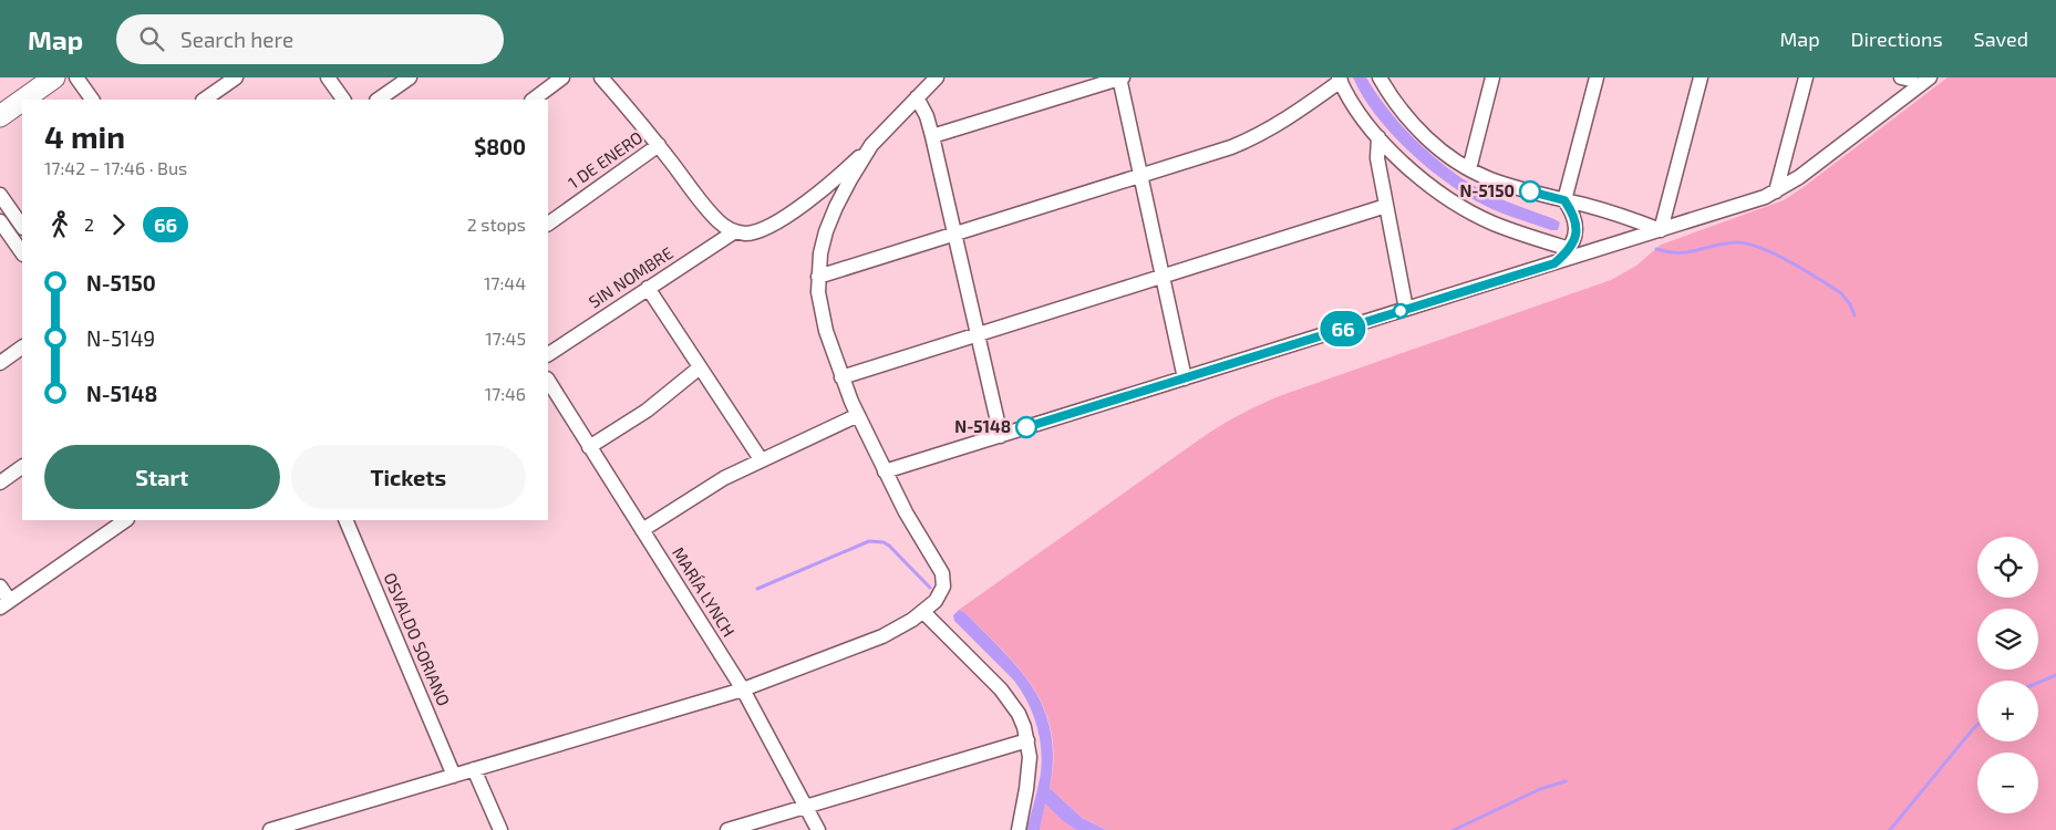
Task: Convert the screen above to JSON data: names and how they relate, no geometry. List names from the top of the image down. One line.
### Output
{"streets":{"street":["1 DE ENERO","SIN NOMBRE","MARÍA LYNCH","OSVALDO SORIANO"]},"places":["N-5150","N-5148"],"lines":["bus line 66"],"page":{"header":"Map","search":"Search here","nav":["Map","Directions","Saved"],"on_map":"66","heading":["4 min","17:42 – 17:46 · Bus","$800"],"legs":["2","66","2 stops"],"list":[{"name":"N-5150","value":"17:44"},{"name":"N-5149","value":"17:45"},{"name":"N-5148","value":"17:46"}],"buttons":["Start","Tickets"],"map_buttons":["+","−"]}}
